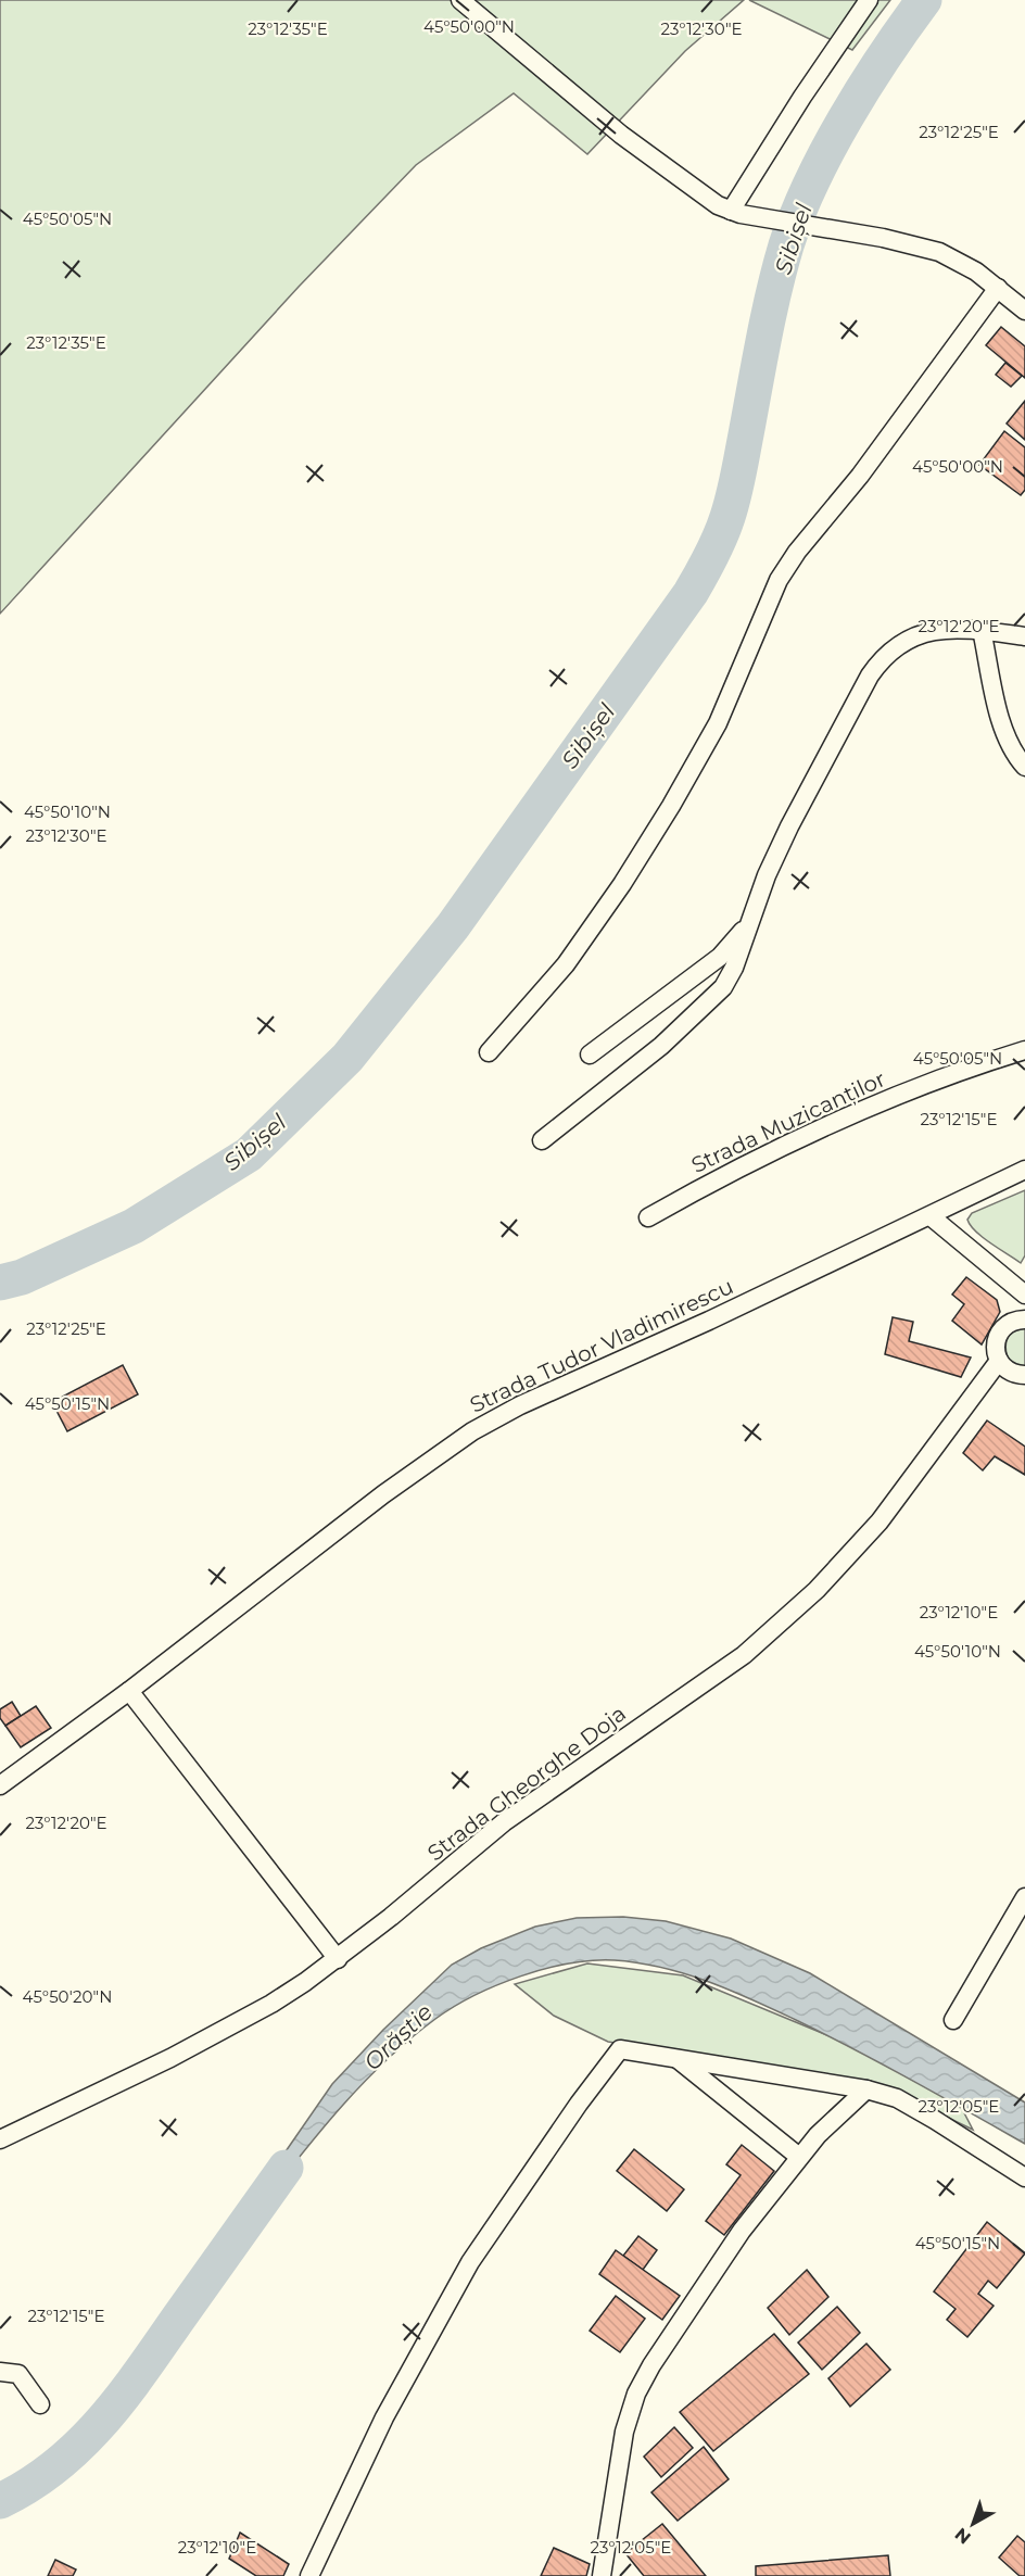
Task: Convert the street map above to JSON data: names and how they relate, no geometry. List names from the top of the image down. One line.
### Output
{"streets":{"street":["Strada Muzicanților","Strada Tudor Vladimirescu","Strada Gheorghe Doja"]},"water":["Sibișel","Orăștie"],"north":"bottom left","coordinates":["45°50'00\"N","23°12'35\"E","23°12'30\"E","23°12'25\"E","45°50'05\"N","23°12'20\"E","45°50'10\"N","23°12'15\"E","45°50'15\"N","23°12'10\"E","45°50'20\"N","23°12'05\"E"]}
